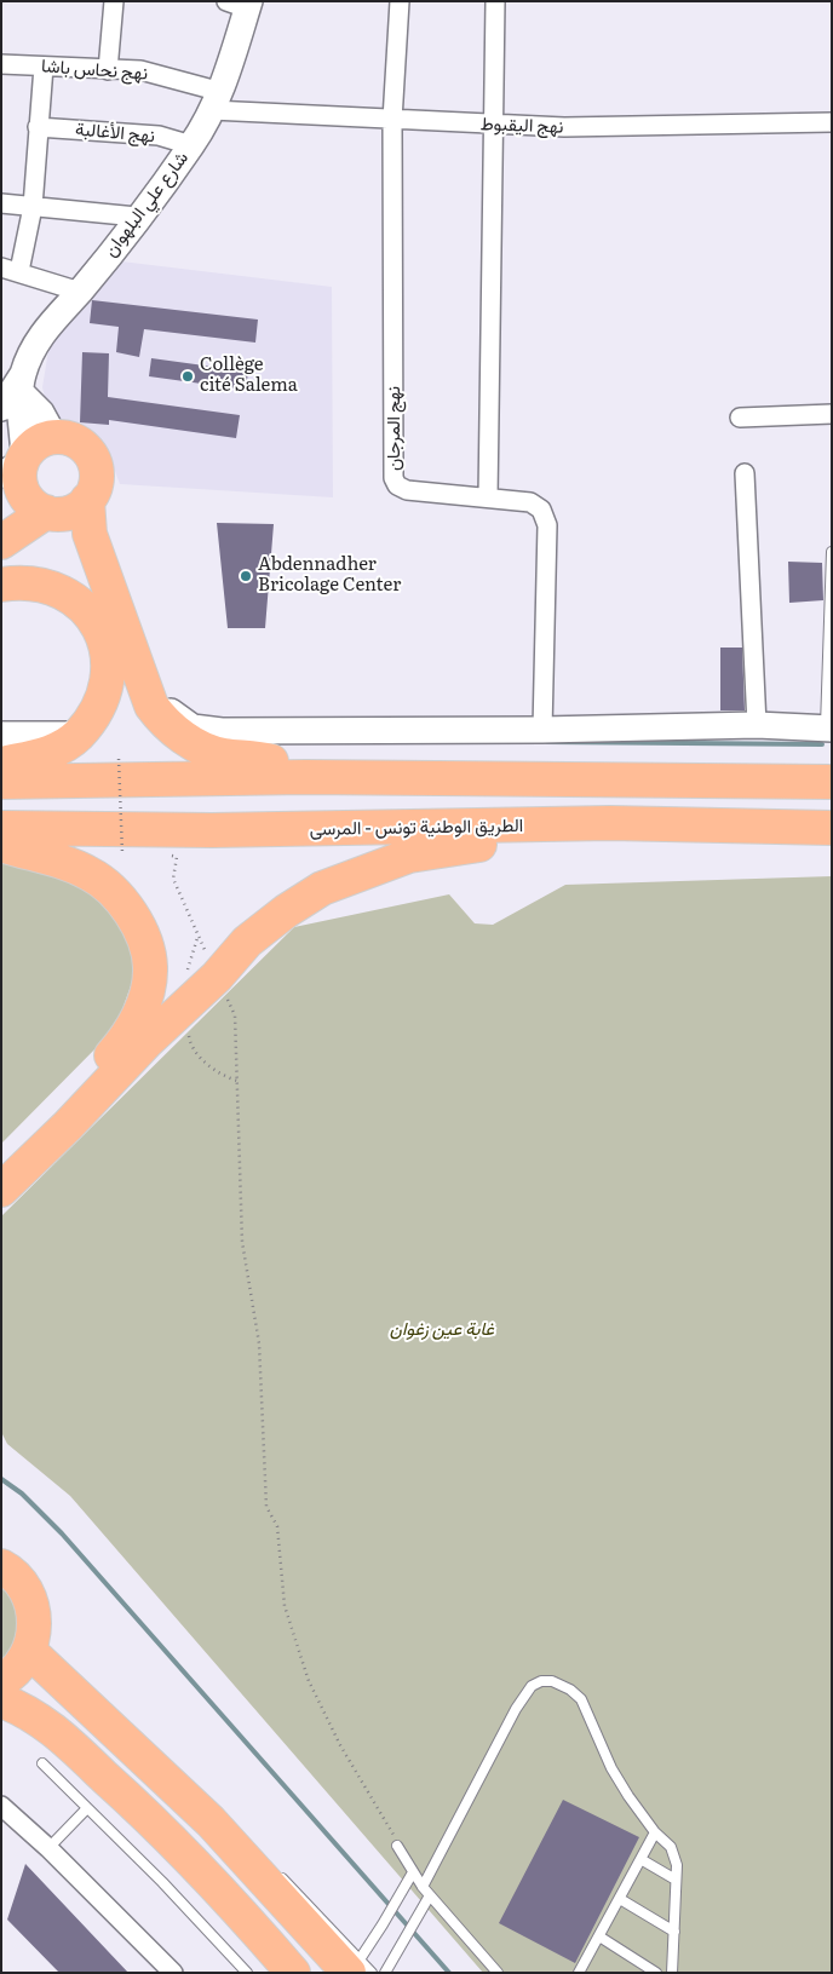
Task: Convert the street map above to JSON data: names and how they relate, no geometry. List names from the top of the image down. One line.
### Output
{"streets":{"highway":["الطريق الوطنية تونس - المرسى"],"street":["نهج نحاس باشا","نهج اليقبوط","نهج الأغالبة","شارع علي البلهوان","نهج المرجان"]},"crossings":[["نهج نحاس باشا","نهج اليقبوط"],["نهج نحاس باشا","شارع علي البلهوان"],["نهج اليقبوط","شارع علي البلهوان"],["نهج اليقبوط","نهج المرجان"],["نهج الأغالبة","شارع علي البلهوان"]],"parks":["غابة عين زغوان"],"places":["Collège cité Salema","Abdennadher Bricolage Center"]}
